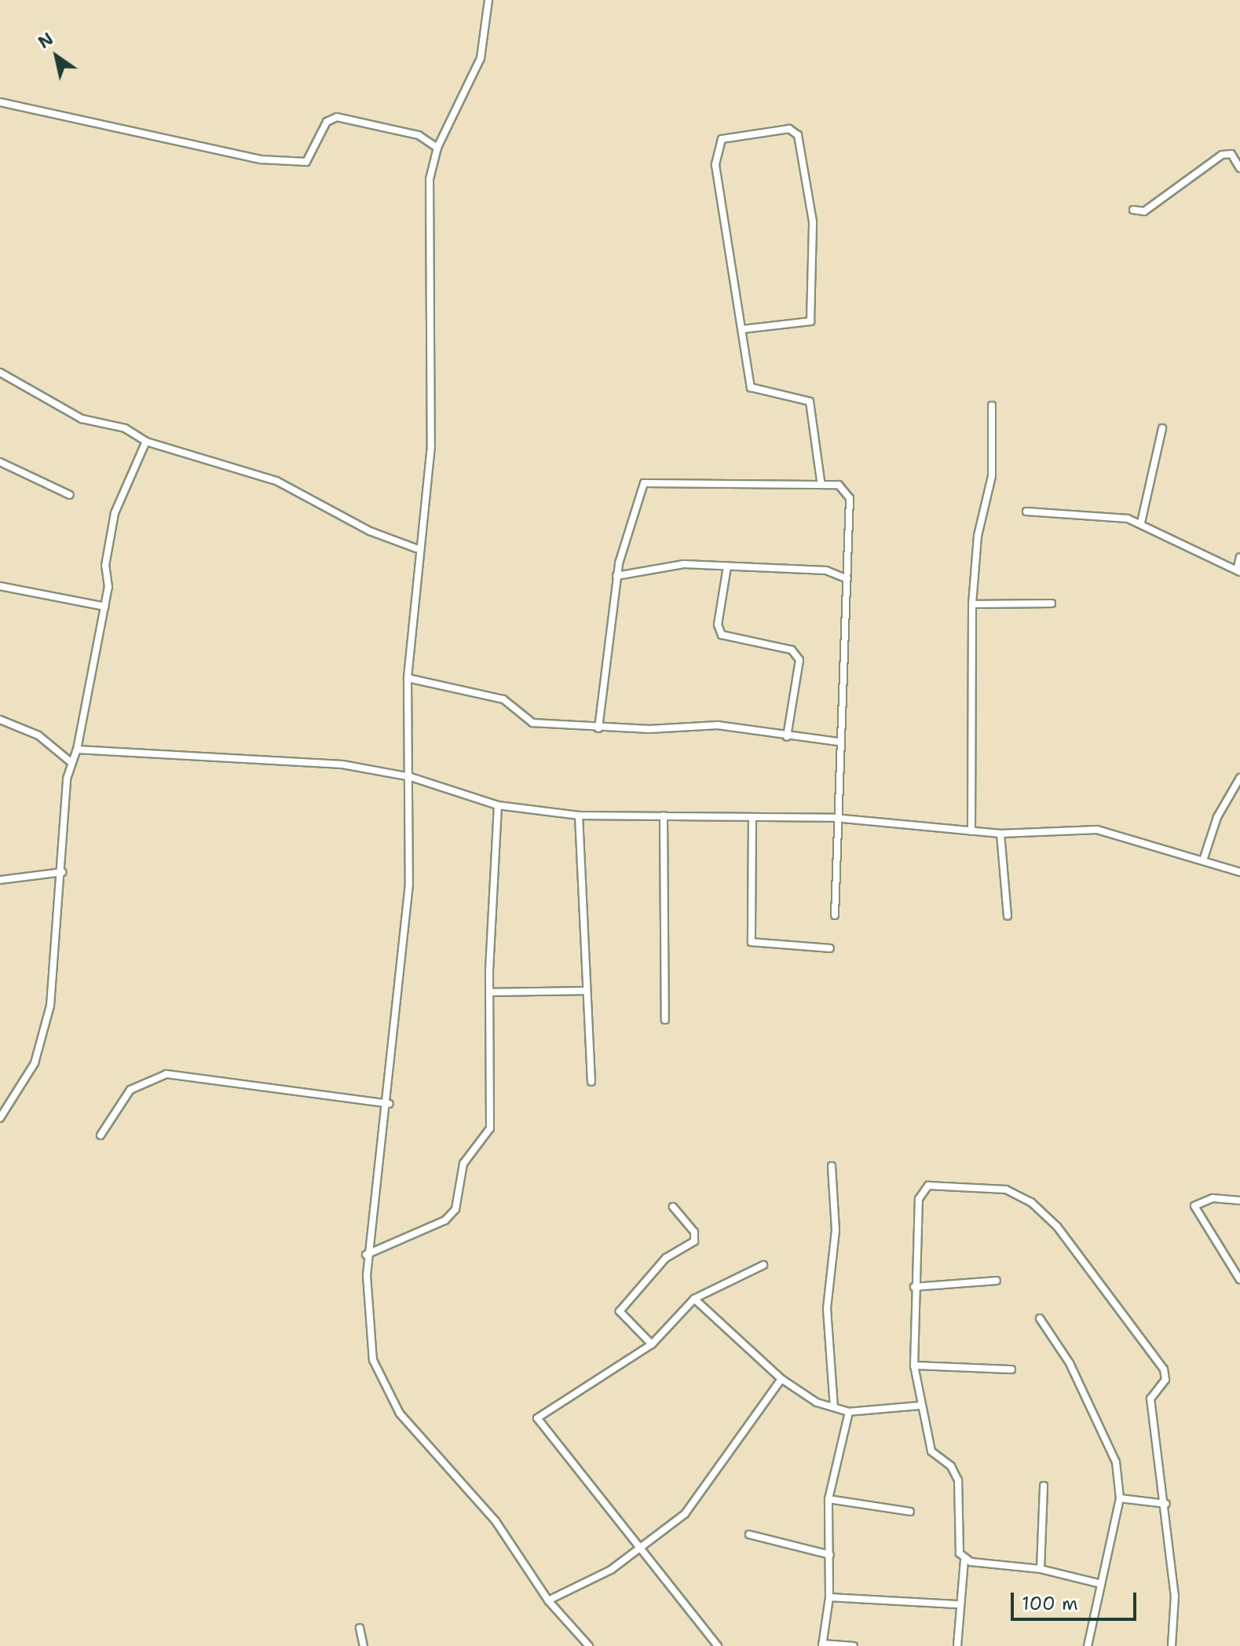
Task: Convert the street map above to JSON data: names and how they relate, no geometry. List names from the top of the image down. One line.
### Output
{"scale_bar":"100 m","north":"top left"}
